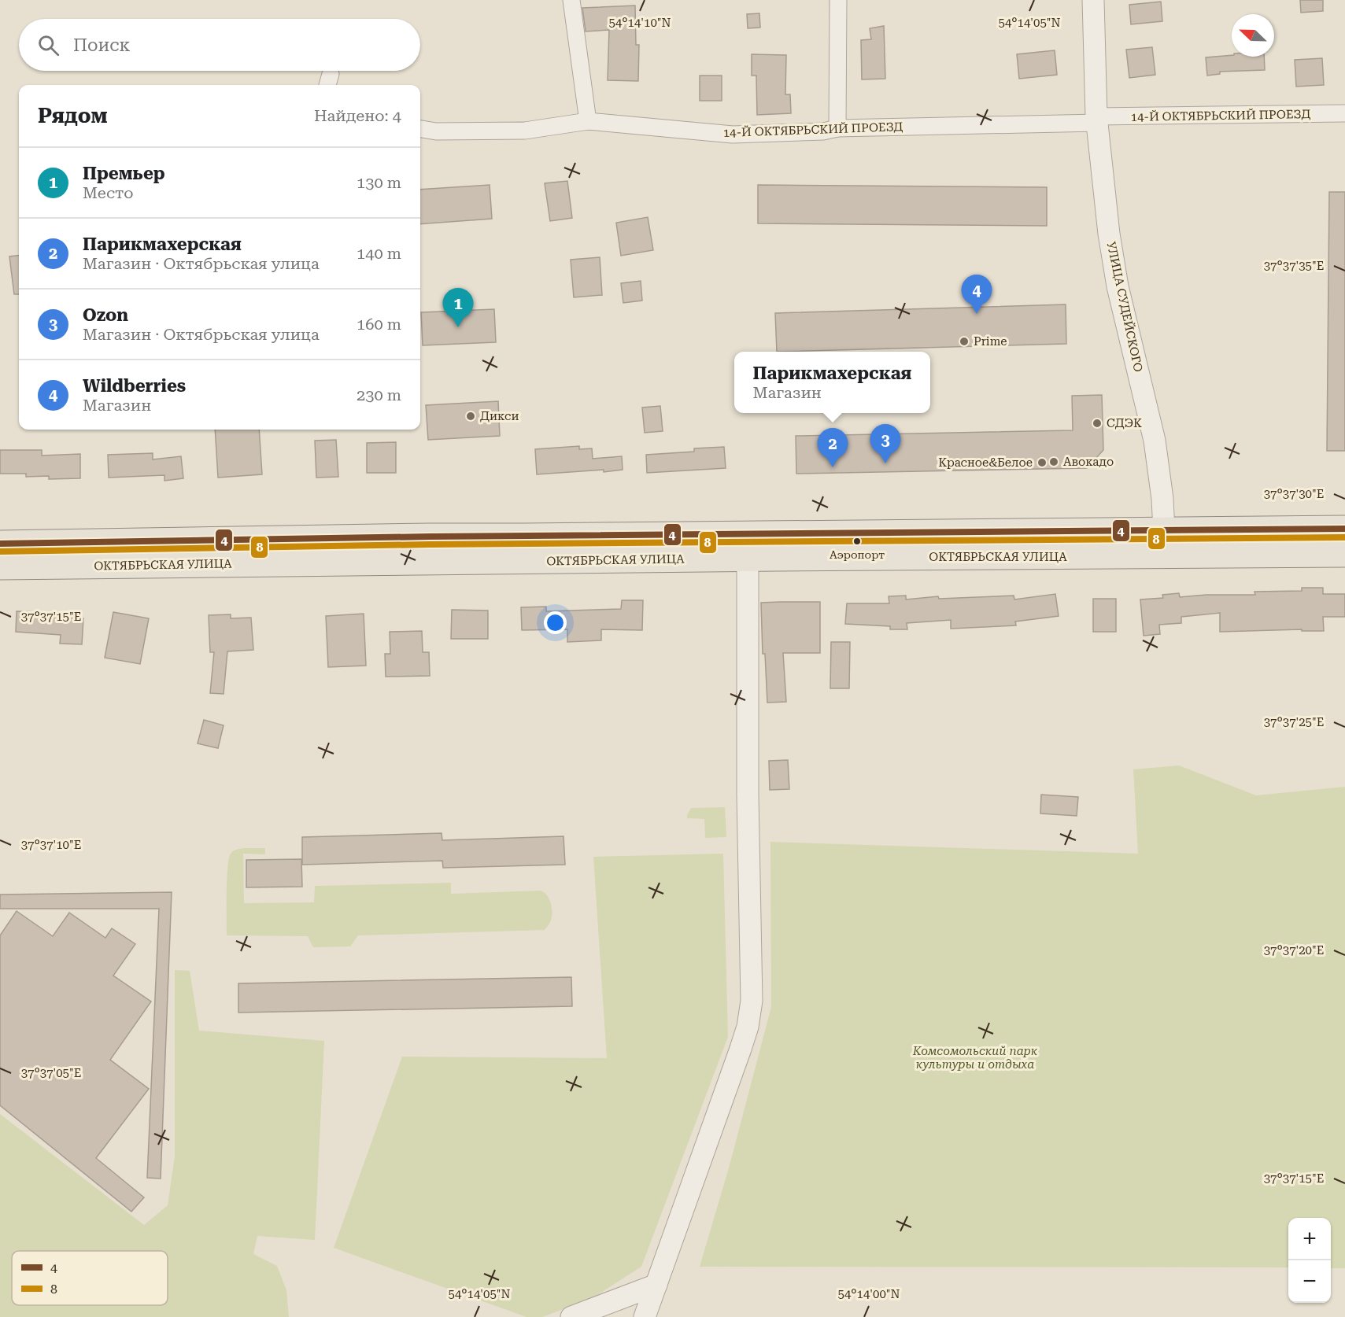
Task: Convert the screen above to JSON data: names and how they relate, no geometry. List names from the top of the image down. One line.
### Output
{"streets":{"main road":["ОКТЯБРЬСКАЯ УЛИЦА"],"street":["14-Й ОКТЯБРЬСКИЙ ПРОЕЗД","УЛИЦА СУДЕЙСКОГО"]},"crossings":[["14-Й ОКТЯБРЬСКИЙ ПРОЕЗД","УЛИЦА СУДЕЙСКОГО"],["УЛИЦА СУДЕЙСКОГО","ОКТЯБРЬСКАЯ УЛИЦА"]],"parks":["Комсомольский парк культуры и отдыха"],"places":["Prime","Дикси","СДЭК","Авокадо","Красное&Белое","Аэропорт"],"lines":["transit line 4","transit line 8"],"legend":["4","8"],"north":"top left","page":{"search":"Поиск","heading":["Рядом","Найдено: 4"],"list":[{"mark":"1","name":"Премьер","note":"Место","value":"130 m"},{"mark":"2","name":"Парикмахерская","note":"Магазин · Октябрьская улица","value":"140 m"},{"mark":"3","name":"Ozon","note":"Магазин · Октябрьская улица","value":"160 m"},{"mark":"4","name":"Wildberries","note":"Магазин","value":"230 m"}],"pins":["4","1","3","2"],"popup":["Парикмахерская","Магазин"],"map_buttons":["+","−"]},"coordinates":["54°14'10\"N","54°14'05\"N","37°37'35\"E","37°37'30\"E","37°37'15\"E","37°37'25\"E","37°37'10\"E","37°37'20\"E","37°37'05\"E","54°14'00\"N"]}
